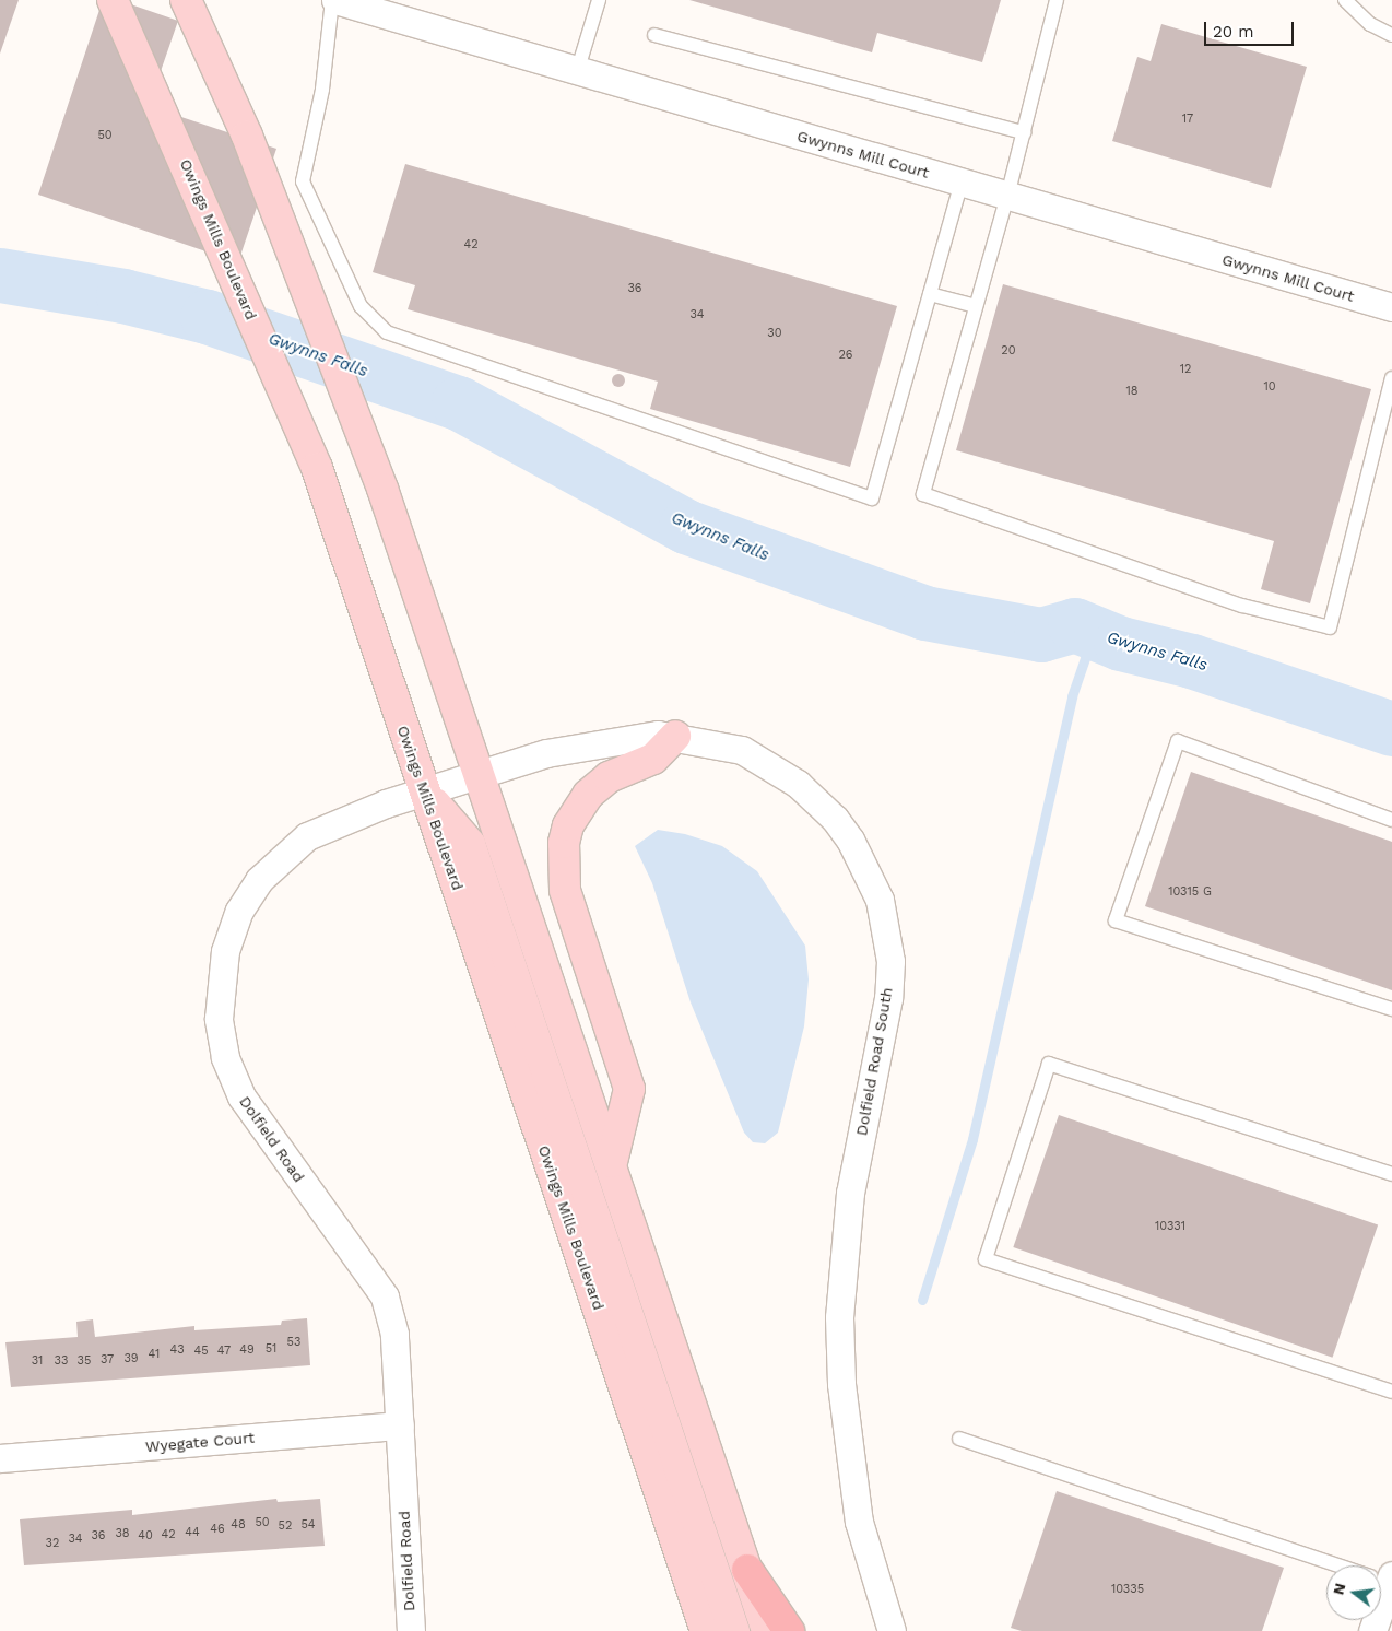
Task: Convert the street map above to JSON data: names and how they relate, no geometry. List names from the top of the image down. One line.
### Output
{"streets":{"main road":["Owings Mills Boulevard"],"street":["Gwynns Mill Court","Dolfield Road South","Dolfield Road","Wyegate Court"]},"crossings":[["Owings Mills Boulevard","Dolfield Road"],["Dolfield Road South","Dolfield Road"],["Dolfield Road","Wyegate Court"]],"water":["Gwynns Falls"],"house_numbers":["17","50","42","36","34","30","20","26","12","10","18","10315 G","10331","53","51","43","49","45","47","41","39","37","31","33","35","50","48","54","52","46","44","38","42","36","40","34","32","10335"],"scale_bar":"20 m","north":"left"}
